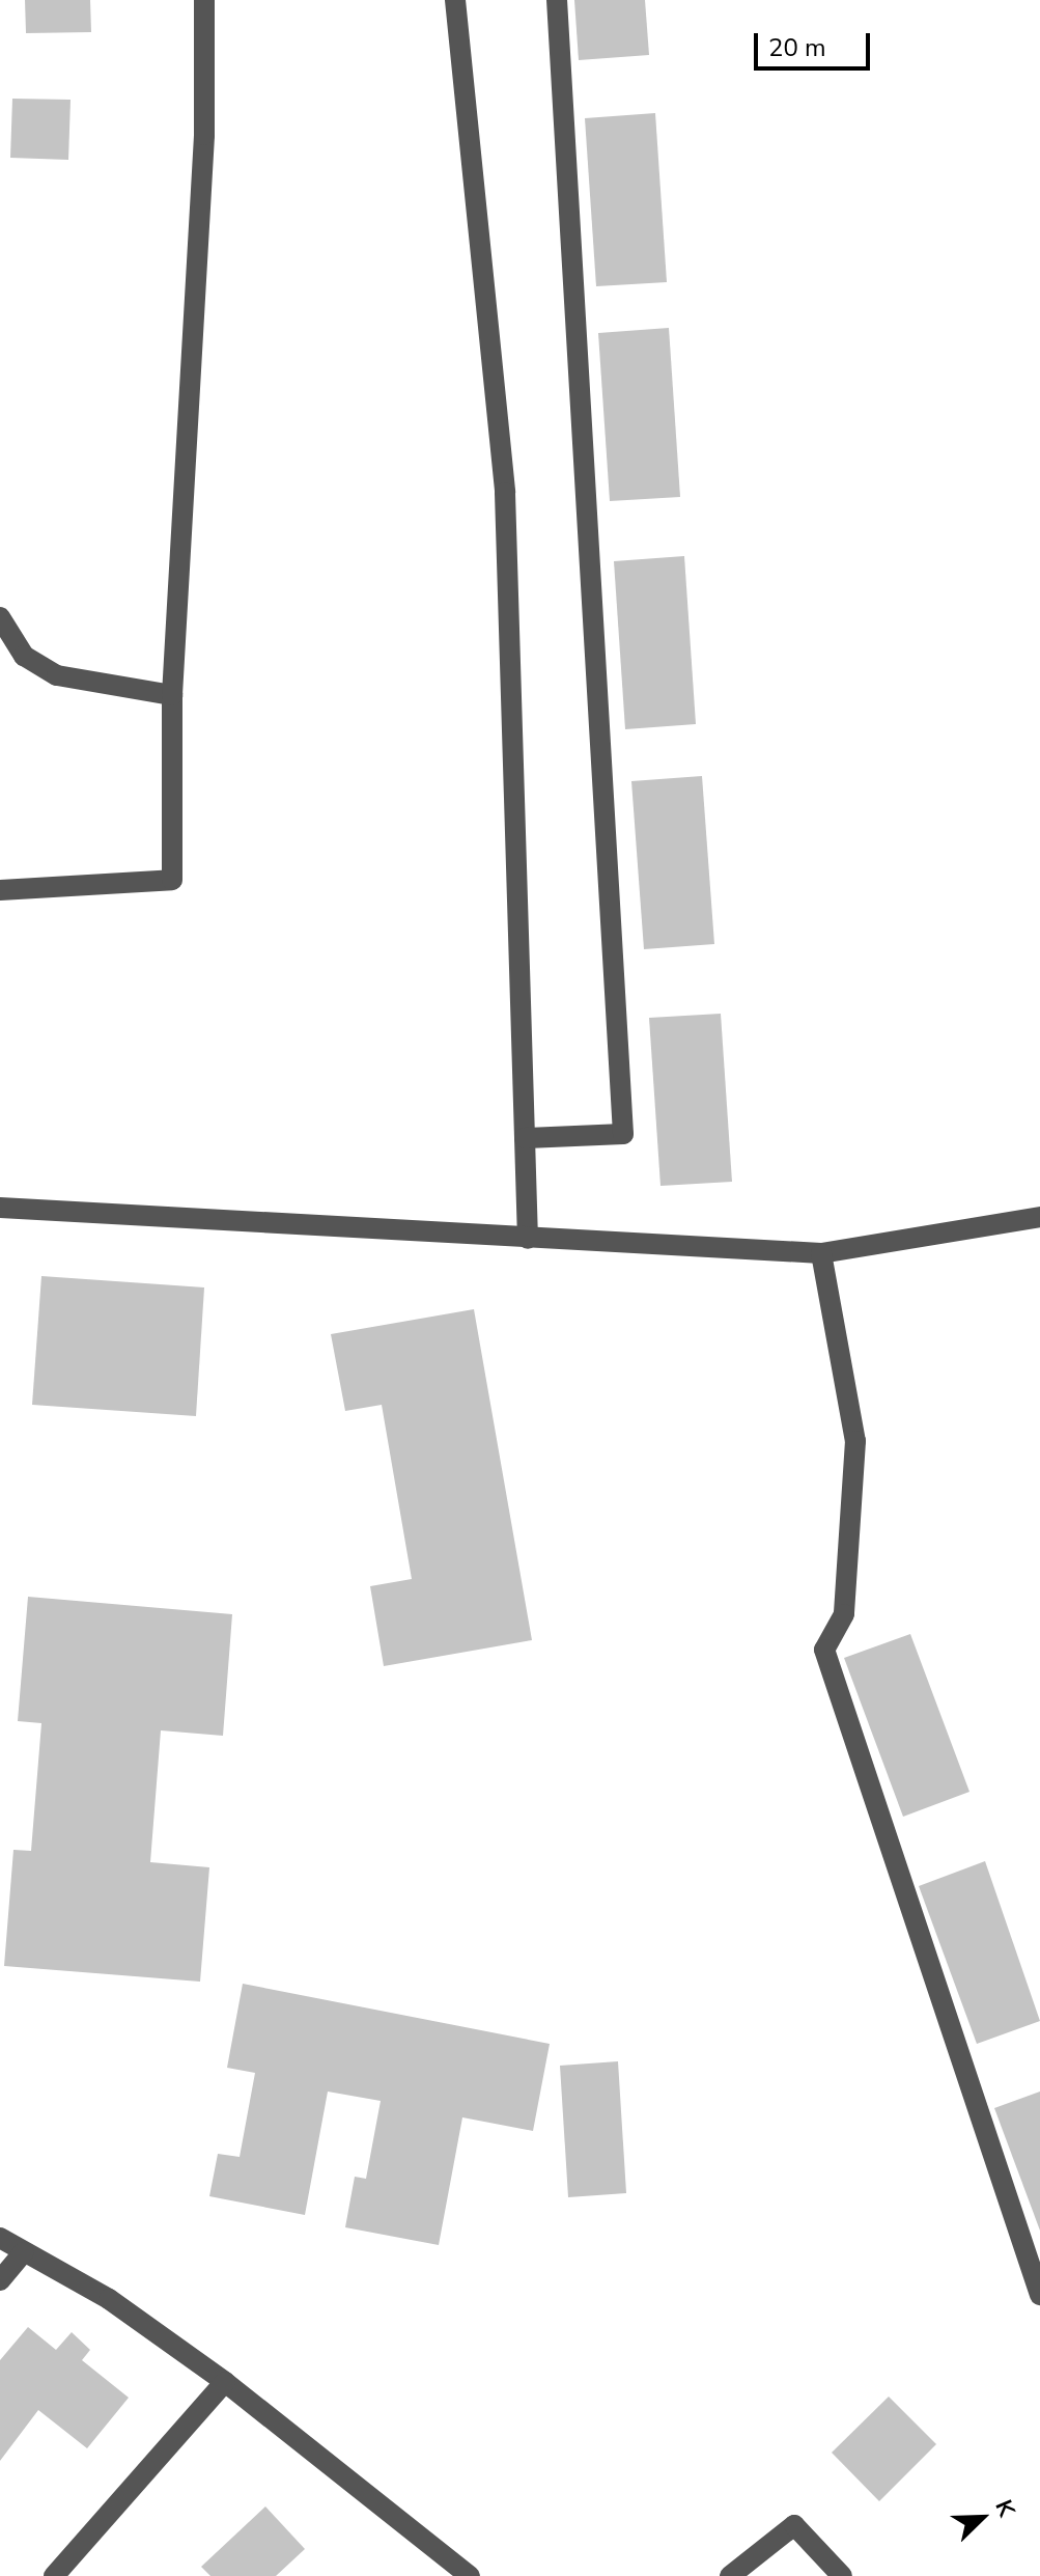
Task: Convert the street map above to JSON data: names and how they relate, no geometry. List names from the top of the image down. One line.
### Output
{"scale_bar":"20 m","north":"top right"}
